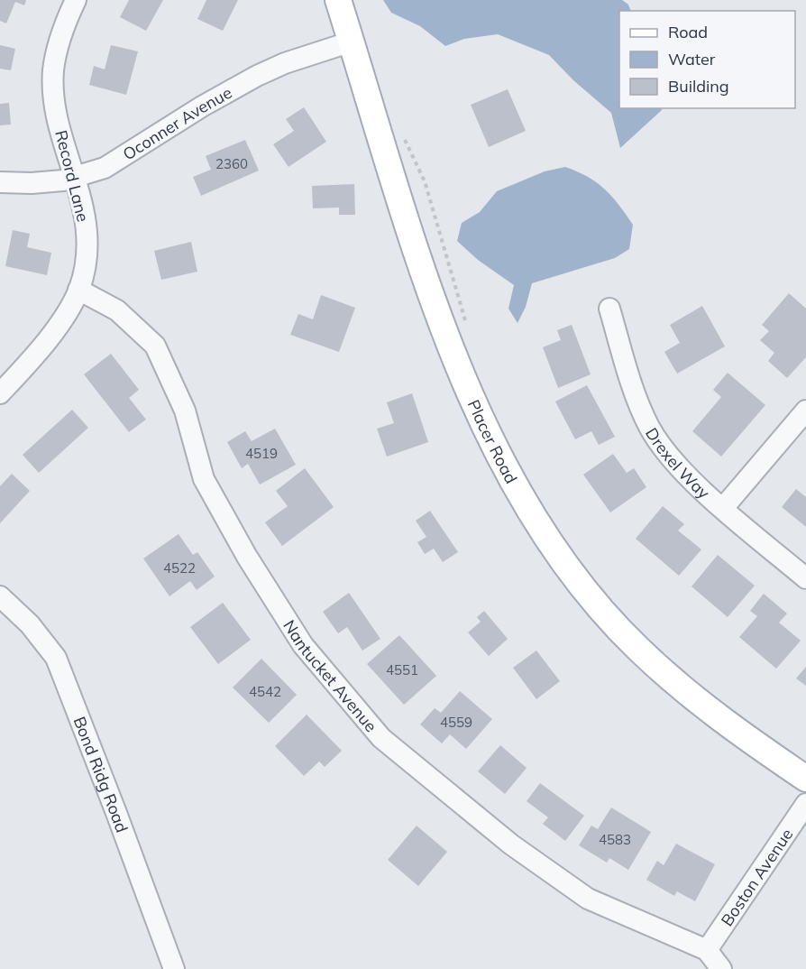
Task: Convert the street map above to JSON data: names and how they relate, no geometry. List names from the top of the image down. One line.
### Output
{"streets":{"main road":["Placer Road"],"street":["Oconner Avenue","Record Lane","Drexel Way","Nantucket Avenue","Bond Ridg Road","Boston Avenue"]},"crossings":[["Oconner Avenue","Record Lane"],["Oconner Avenue","Placer Road"],["Record Lane","Nantucket Avenue"],["Nantucket Avenue","Boston Avenue"]],"house_numbers":["2360","4519","4522","4551","4542","4559","4583"],"legend":["Road","Water","Building"]}
